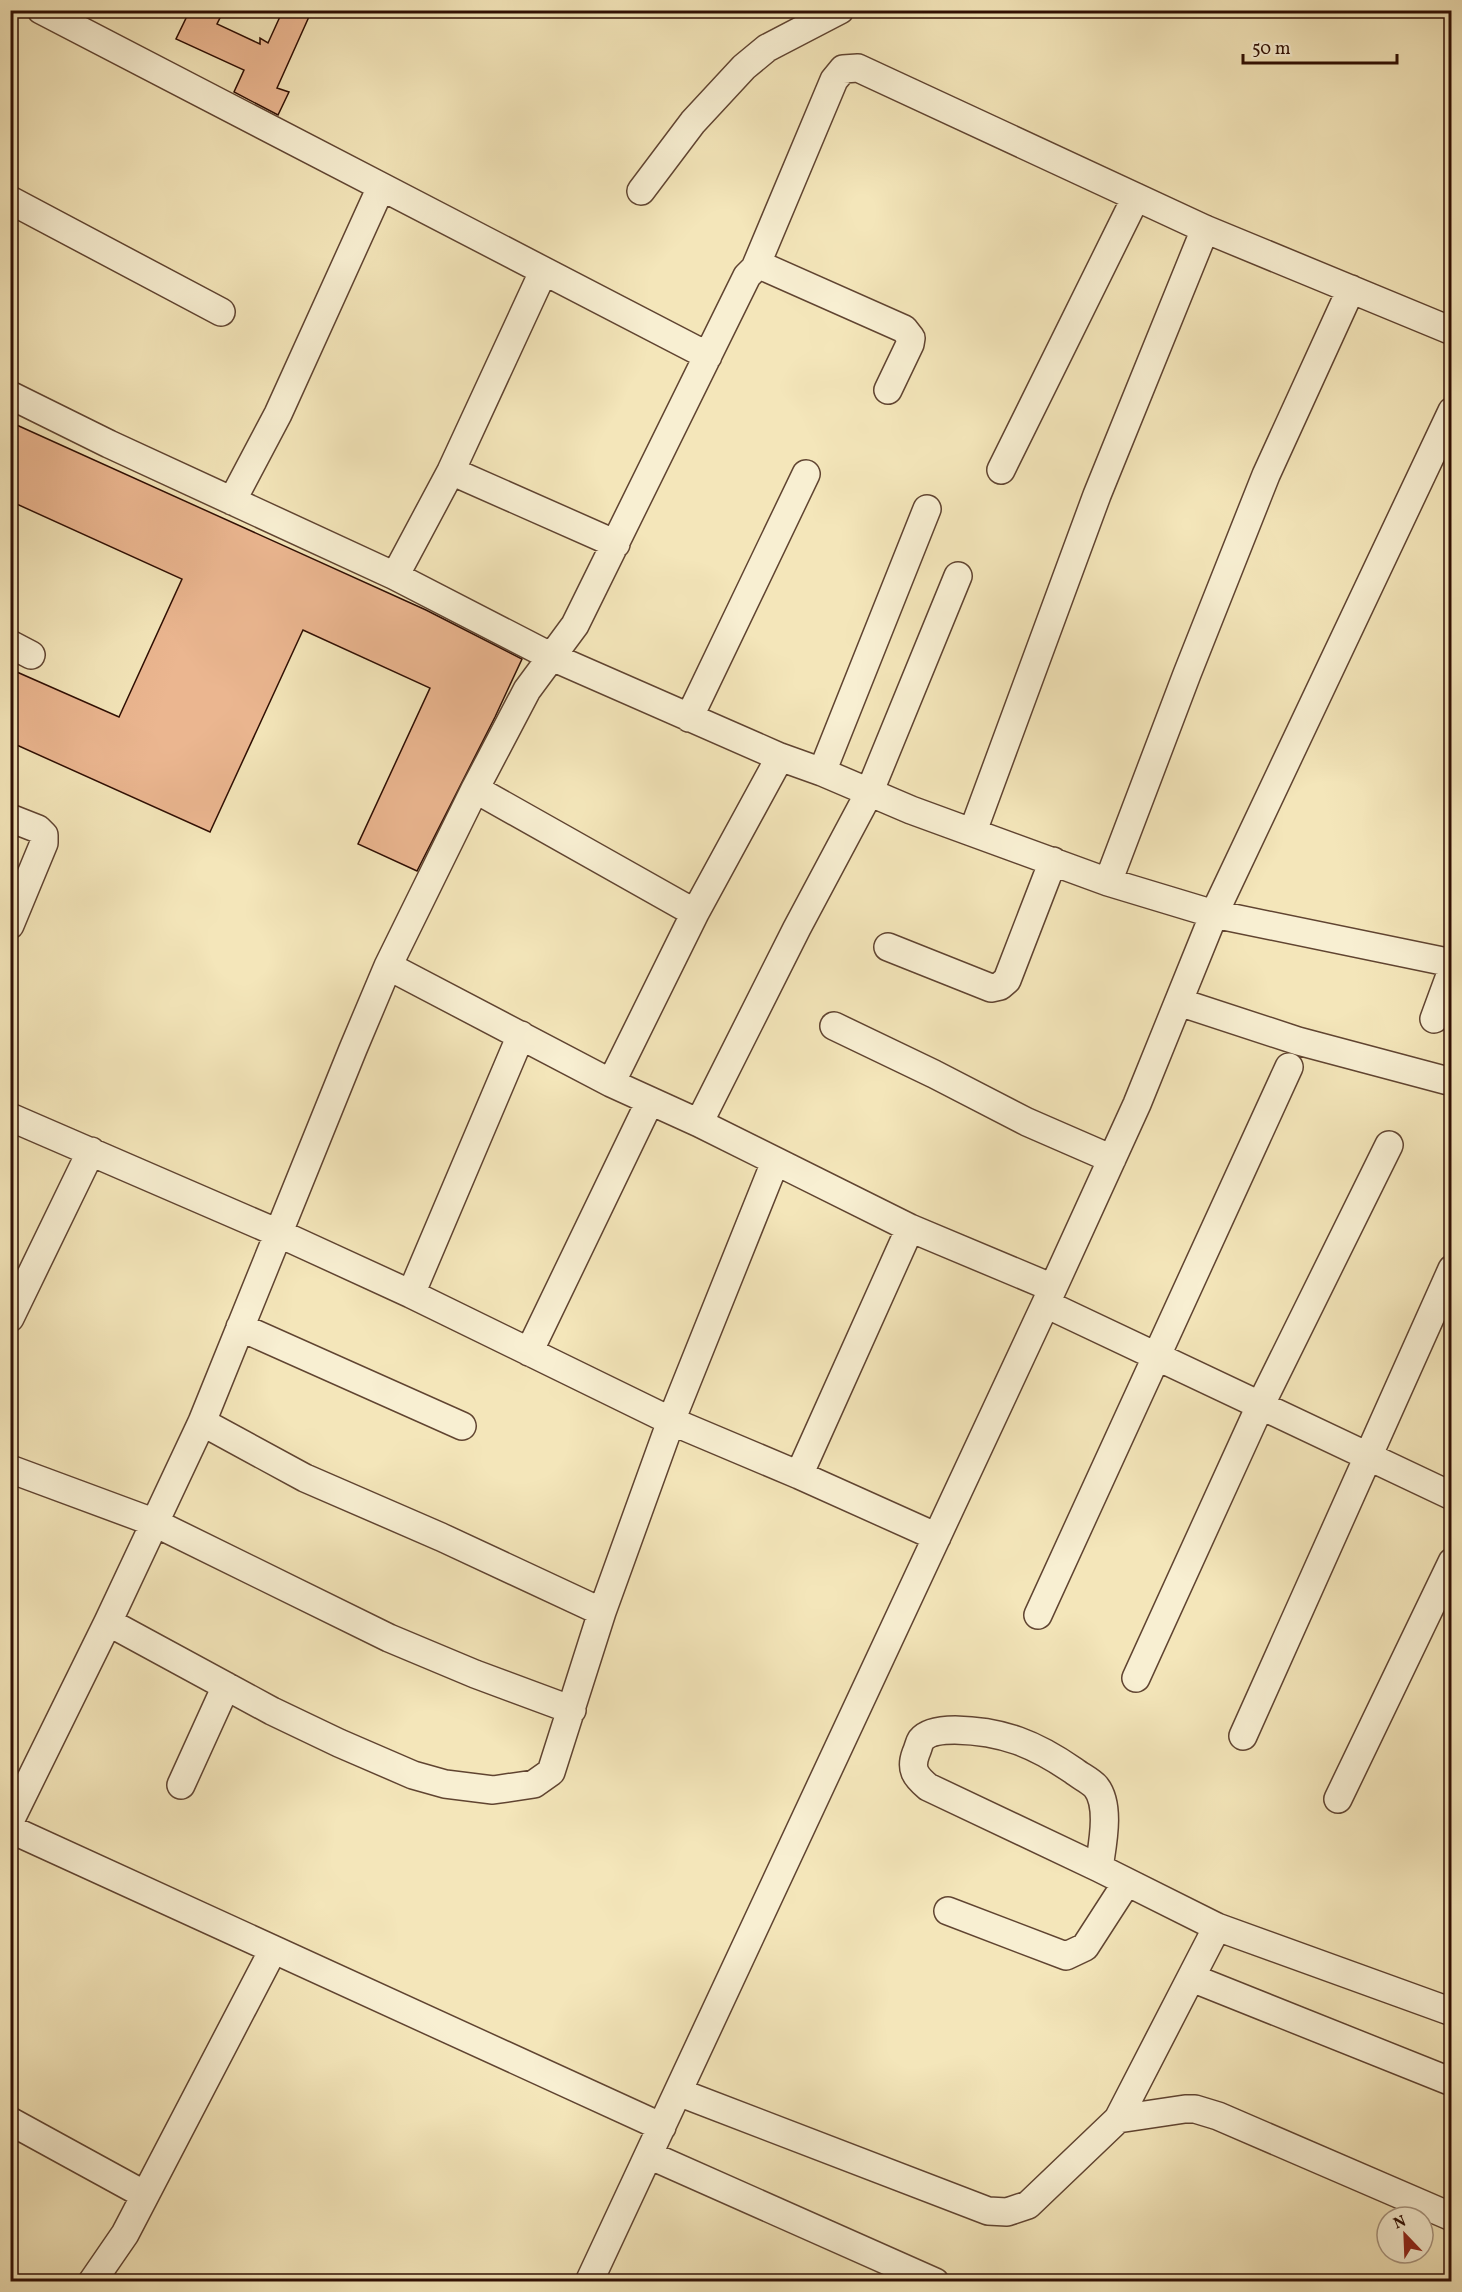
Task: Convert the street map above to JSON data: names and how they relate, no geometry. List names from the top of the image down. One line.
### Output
{"scale_bar":"50 m","north":"top left"}
